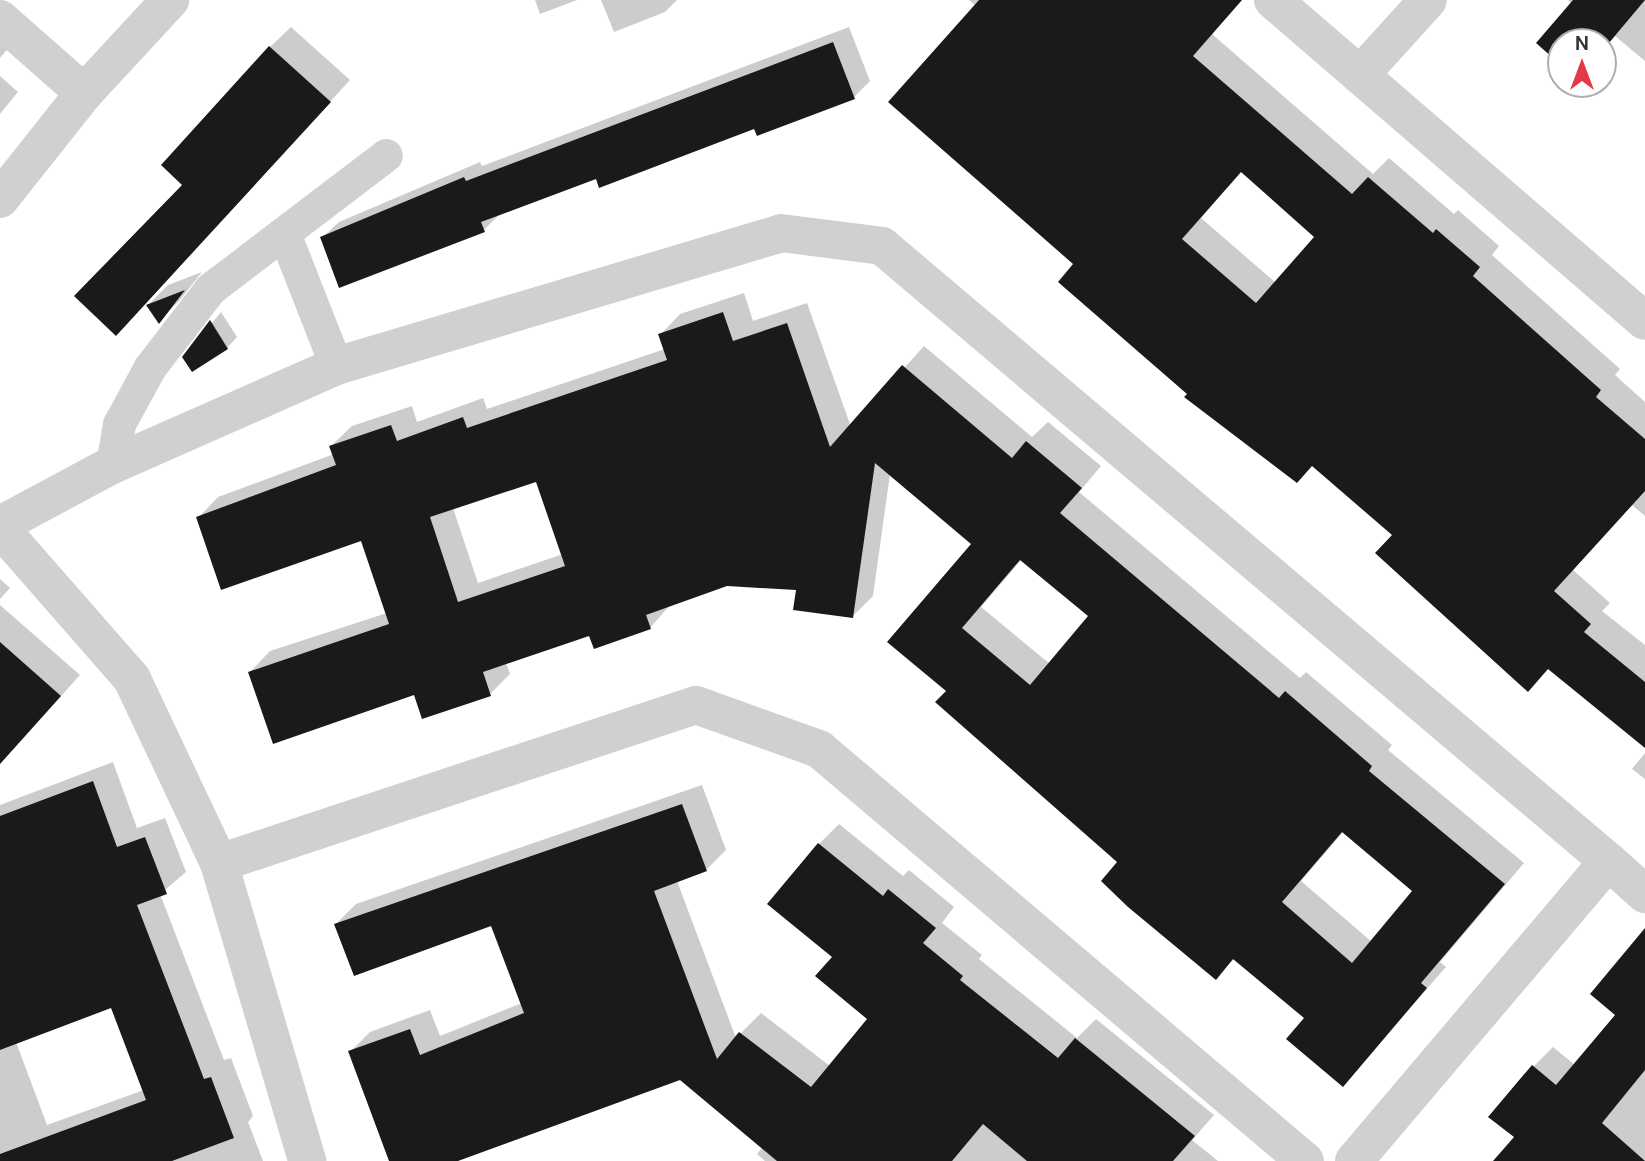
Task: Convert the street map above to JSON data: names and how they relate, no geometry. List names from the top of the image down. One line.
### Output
{"north":"top"}
